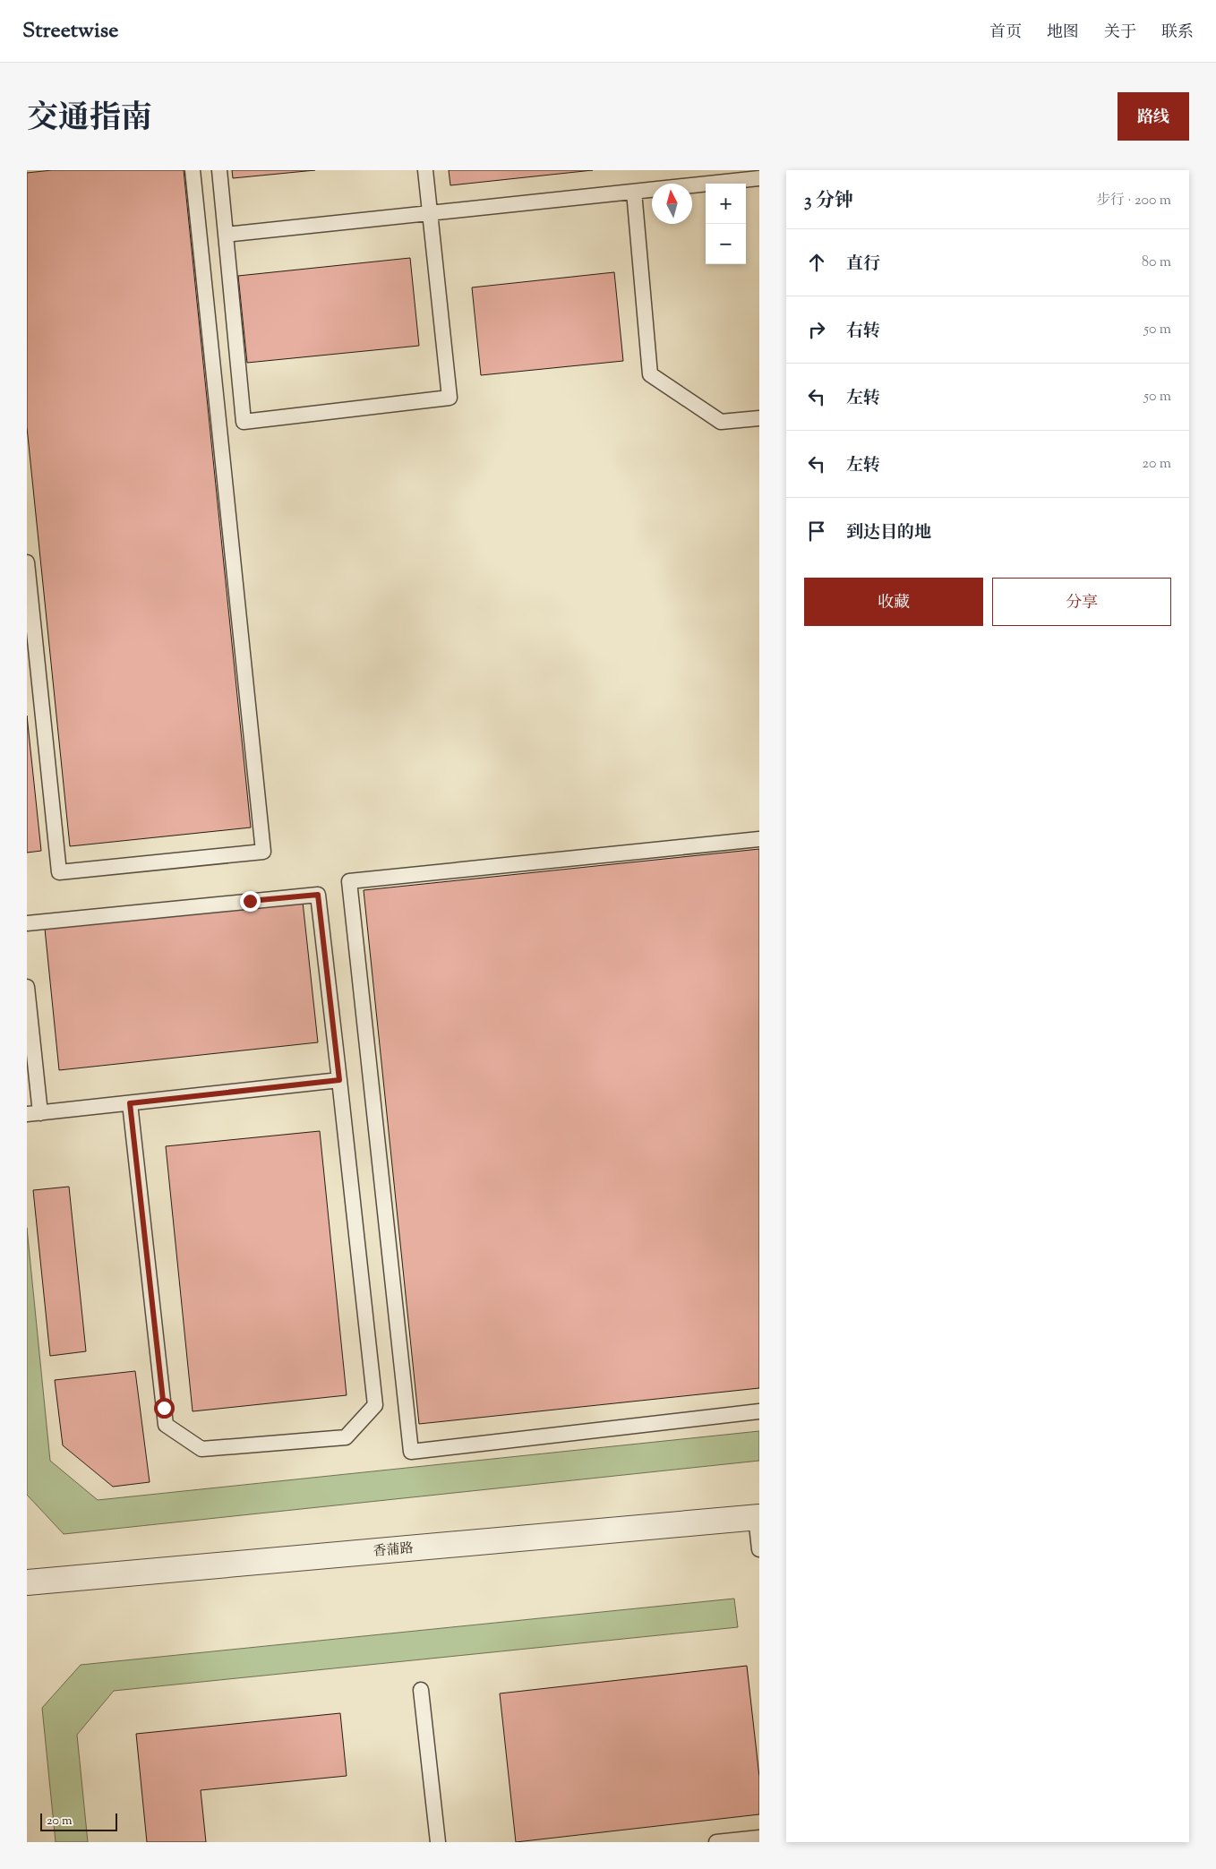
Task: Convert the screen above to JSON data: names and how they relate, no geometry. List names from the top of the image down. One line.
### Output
{"streets":{"street":["香蒲路"]},"scale_bar":"20 m","north":"top","page":{"header":"Streetwise","nav":["首页","地图","关于","联系"],"title":"交通指南","buttons":["路线",["收藏","分享"]],"heading":["3 分钟","步行 · 200 m"],"map_buttons":["+","−"],"list":[["直行","80 m"],["右转","50 m"],["左转","50 m"],["左转","20 m"],"到达目的地"],"scale":"20 m"}}
